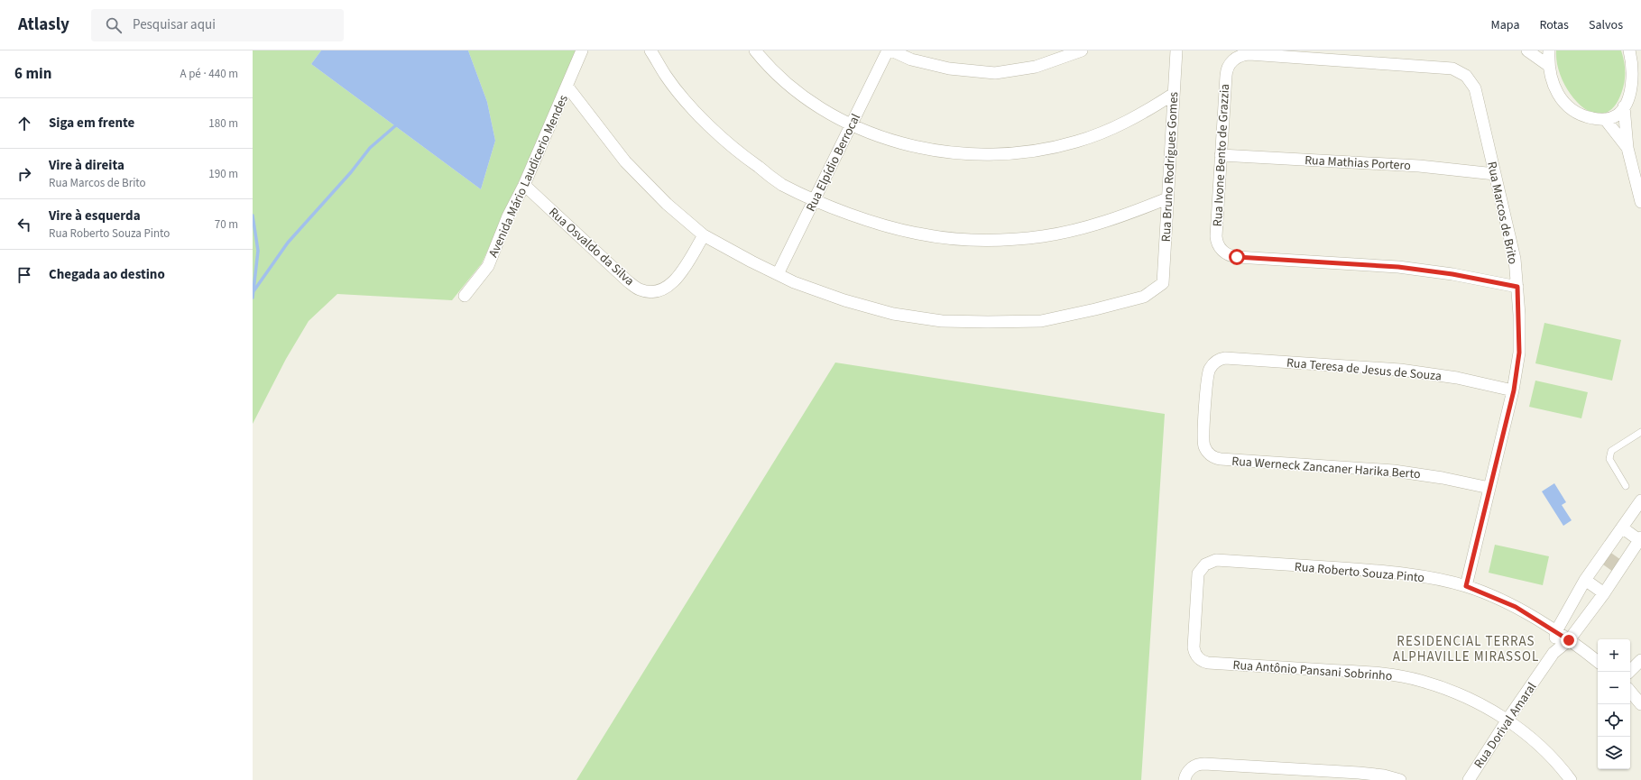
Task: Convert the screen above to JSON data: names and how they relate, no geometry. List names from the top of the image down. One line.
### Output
{"streets":{"street":["Rua Ivone Bento de Grazzia","Rua Elpídio Berrocal","Rua Mathias Portero","Rua Bruno Rodrigues Gomes","Avenida Mário Laudicerio Mendes","Rua Marcos de Brito","Rua Osvaldo da Silva","Rua Teresa de Jesus de Souza","Rua Werneck Zancaner Harika Berto","Rua Roberto Souza Pinto","Rua Antônio Pansani Sobrinho","Rua Dorival Amaral"]},"crossings":[["Rua Ivone Bento de Grazzia","Rua Mathias Portero"],["Rua Ivone Bento de Grazzia","Rua Marcos de Brito"],["Rua Elpídio Berrocal","Rua Bruno Rodrigues Gomes"],["Rua Mathias Portero","Rua Marcos de Brito"],["Avenida Mário Laudicerio Mendes","Rua Osvaldo da Silva"],["Rua Marcos de Brito","Rua Teresa de Jesus de Souza"],["Rua Marcos de Brito","Rua Werneck Zancaner Harika Berto"],["Rua Marcos de Brito","Rua Roberto Souza Pinto"],["Rua Teresa de Jesus de Souza","Rua Werneck Zancaner Harika Berto"],["Rua Roberto Souza Pinto","Rua Antônio Pansani Sobrinho"],["Rua Antônio Pansani Sobrinho","Rua Dorival Amaral"]],"districts":["RESIDENCIAL TERRAS ALPHAVILLE MIRASSOL"],"page":{"header":"Atlasly","search":"Pesquisar aqui","nav":["Mapa","Rotas","Salvos"],"heading":["6 min","A pé · 440 m"],"list":[["Siga em frente","180 m"],["Vire à direita","Rua Marcos de Brito","190 m"],["Vire à esquerda","Rua Roberto Souza Pinto","70 m"],"Chegada ao destino"],"map_buttons":["+","−"]}}
